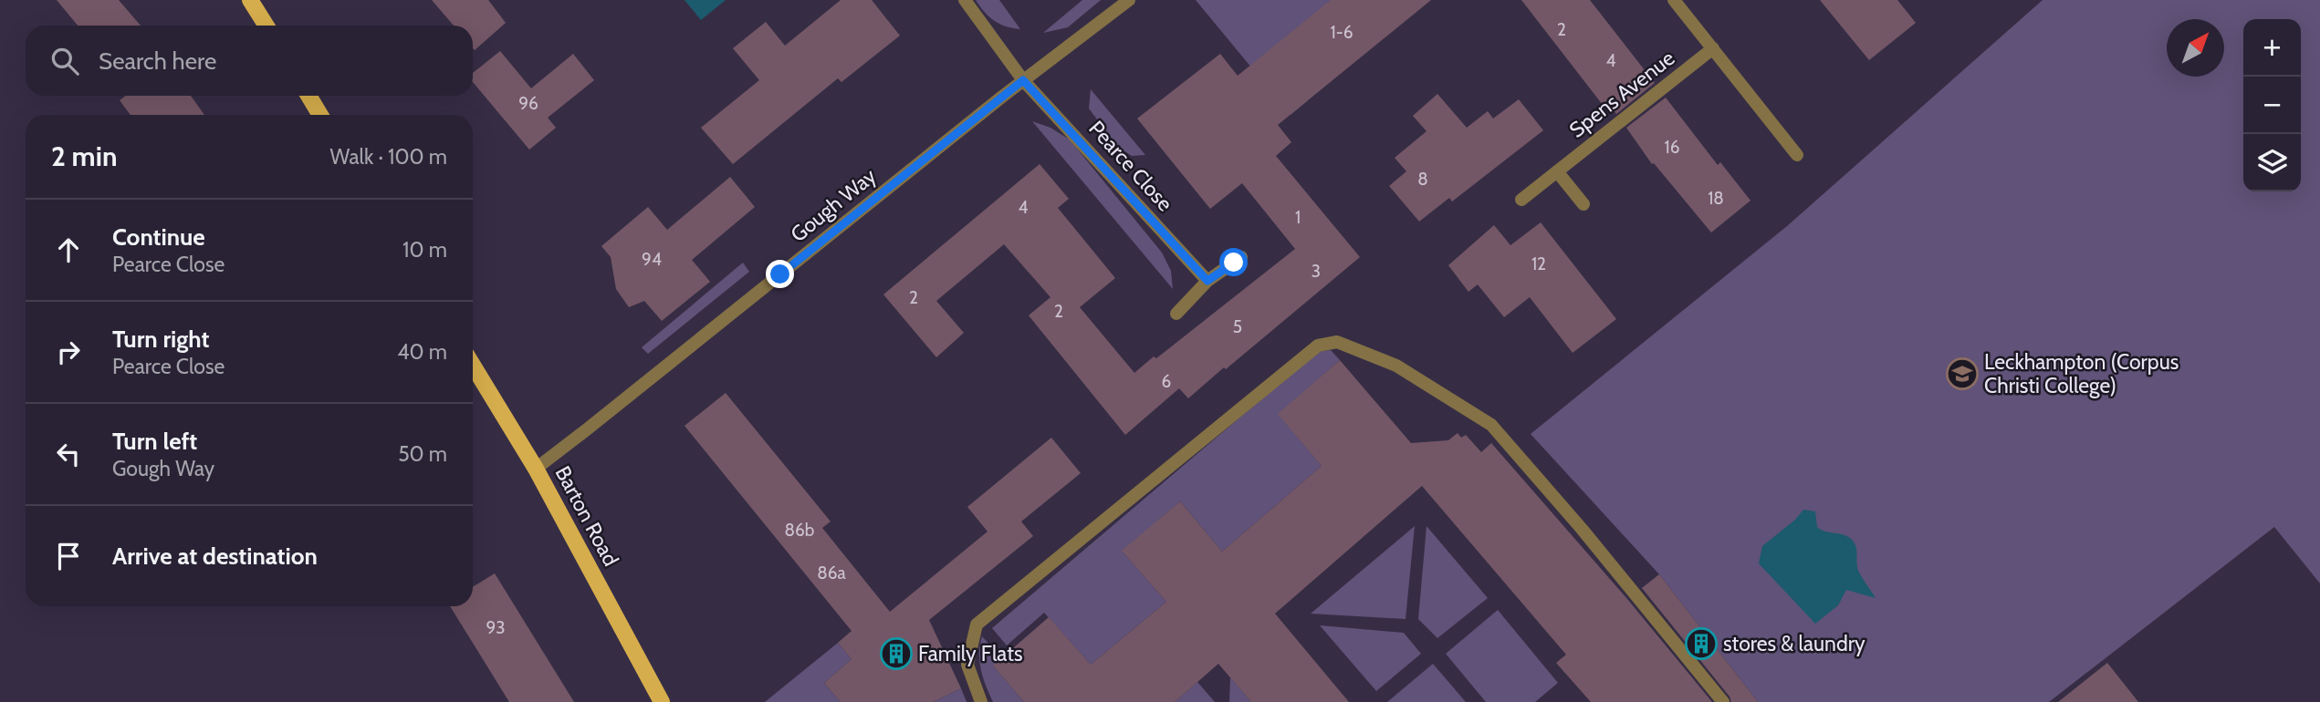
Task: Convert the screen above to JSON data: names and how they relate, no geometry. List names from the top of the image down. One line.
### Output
{"streets":{"main road":["Barton Road"],"street":["Spens Avenue","Pearce Close","Gough Way"]},"crossings":[["Pearce Close","Gough Way"],["Gough Way","Barton Road"]],"places":{"school or university":["Leckhampton (Corpus Christi College)"],"building":["stores & laundry","Family Flats"]},"house_numbers":["2","1-6","4","96","16","8","18","4","1","94","12","3","2","2","5","6","86b","86a","93"],"north":"top right","page":{"map_buttons":["+","−"],"search":"Search here","heading":["2 min","Walk · 100 m"],"list":[["Continue","Pearce Close","10 m"],["Turn right","Pearce Close","40 m"],["Turn left","Gough Way","50 m"],"Arrive at destination"]}}
